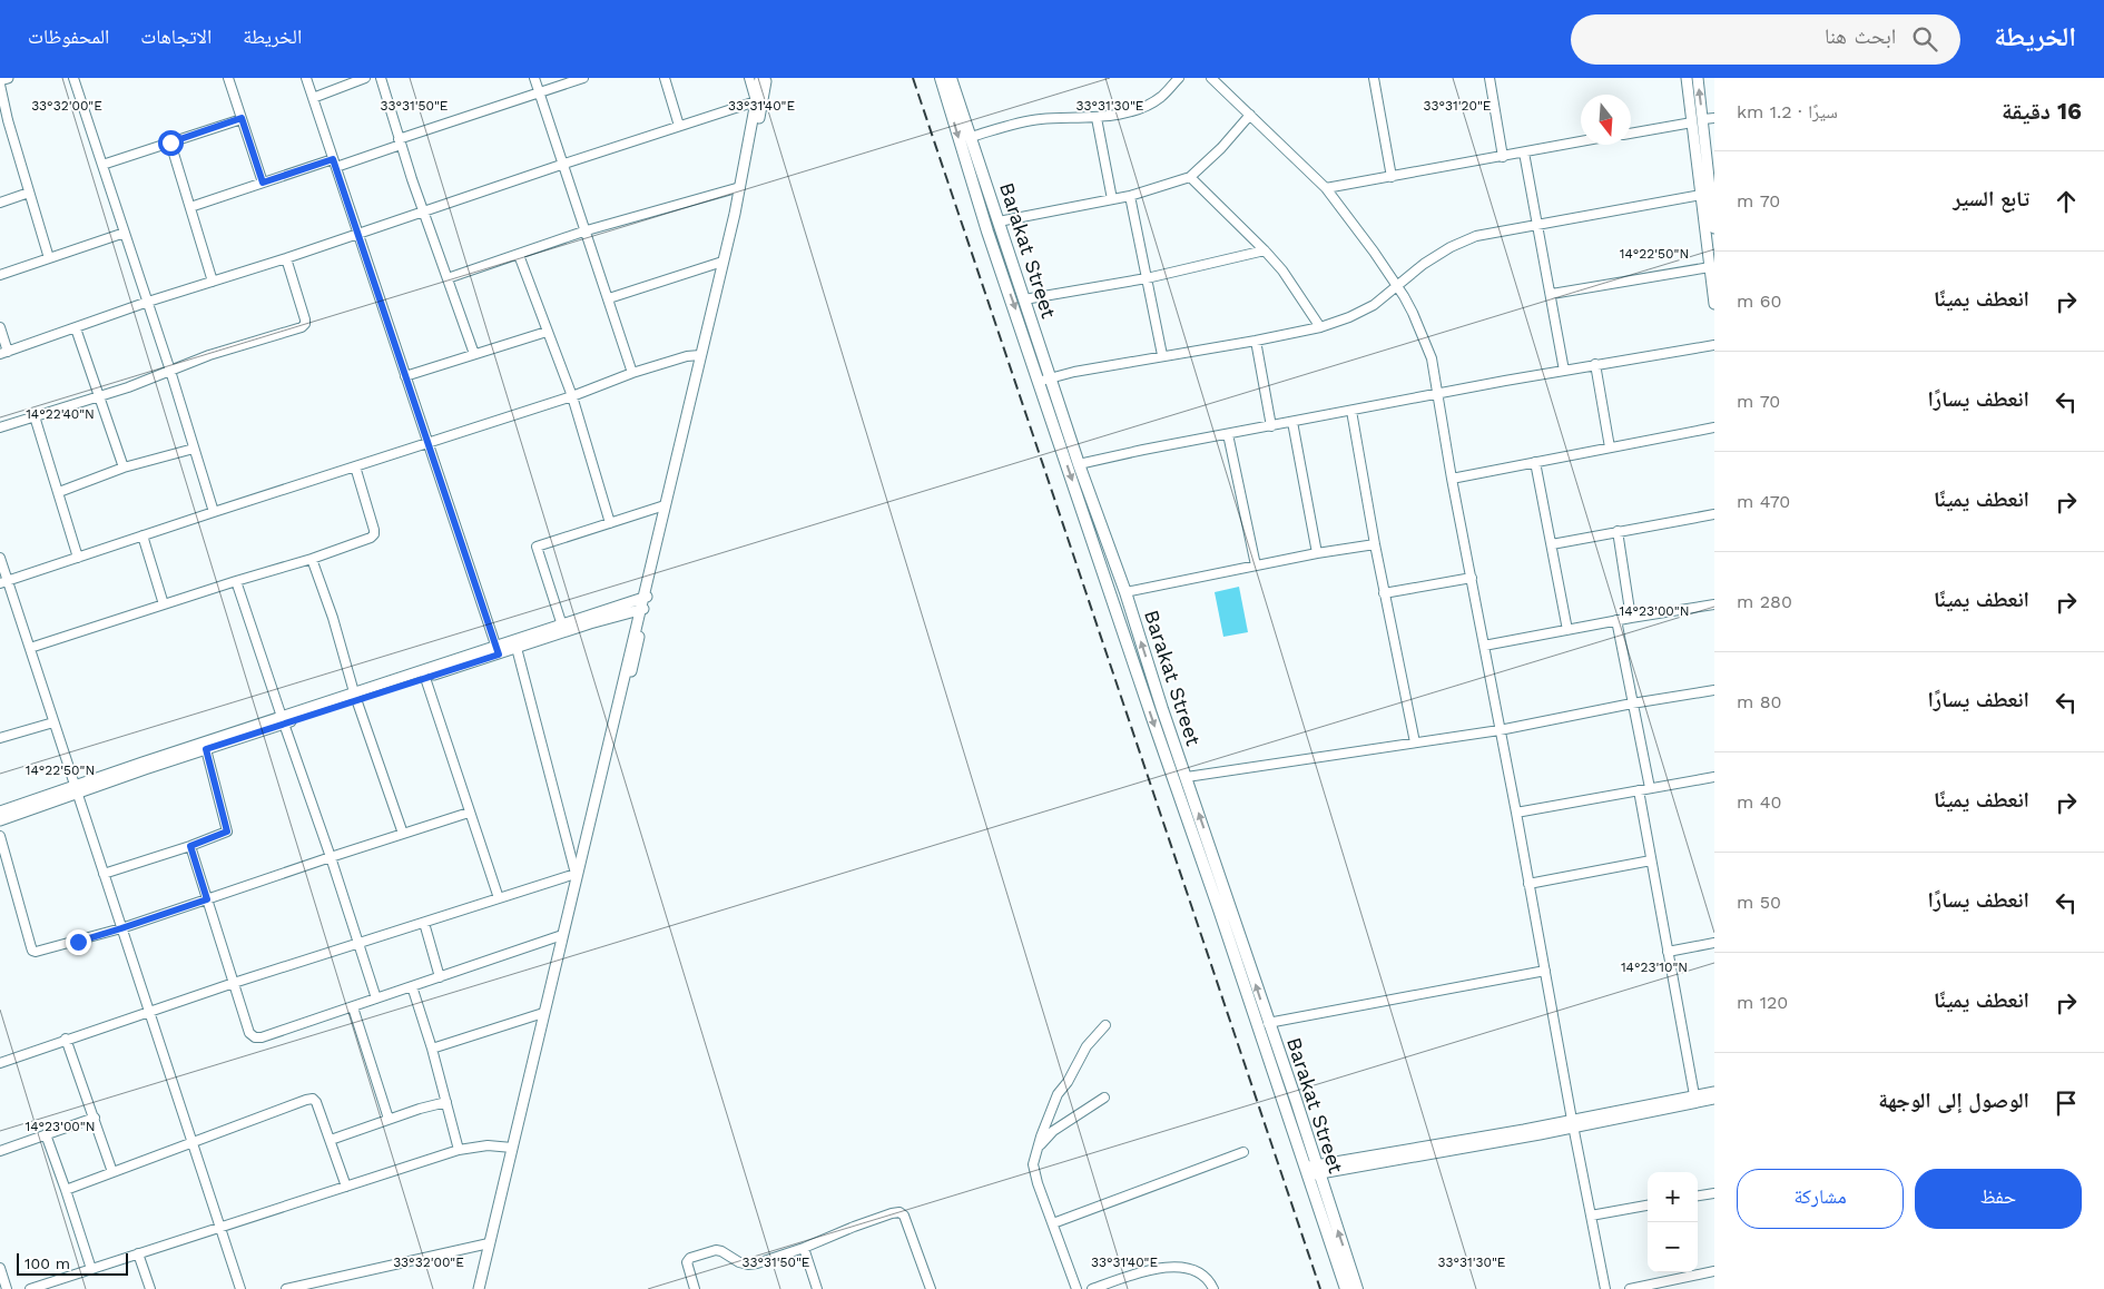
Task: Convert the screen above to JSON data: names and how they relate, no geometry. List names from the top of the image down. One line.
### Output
{"streets":{"main road":["Barakat Street"]},"scale_bar":"100 m","north":"bottom","page":{"header":"الخريطة","search":"ابحث هنا","nav":["الخريطة","الاتجاهات","المحفوظات"],"heading":["16 دقيقة","سيرًا · 1.2 km"],"list":[["تابع السير","70 m"],["انعطف يمينًا","60 m"],["انعطف يسارًا","70 m"],["انعطف يمينًا","470 m"],["انعطف يمينًا","280 m"],["انعطف يسارًا","80 m"],["انعطف يمينًا","40 m"],["انعطف يسارًا","50 m"],["انعطف يمينًا","120 m"],"الوصول إلى الوجهة"],"buttons":["حفظ","مشاركة"],"map_buttons":["+","−"],"scale":"100 m"},"coordinates":["33°32'00\"E","33°31'50\"E","33°31'40\"E","33°31'30\"E","33°31'20\"E","14°22'50\"N","14°22'40\"N","14°23'00\"N","14°23'10\"N"]}
